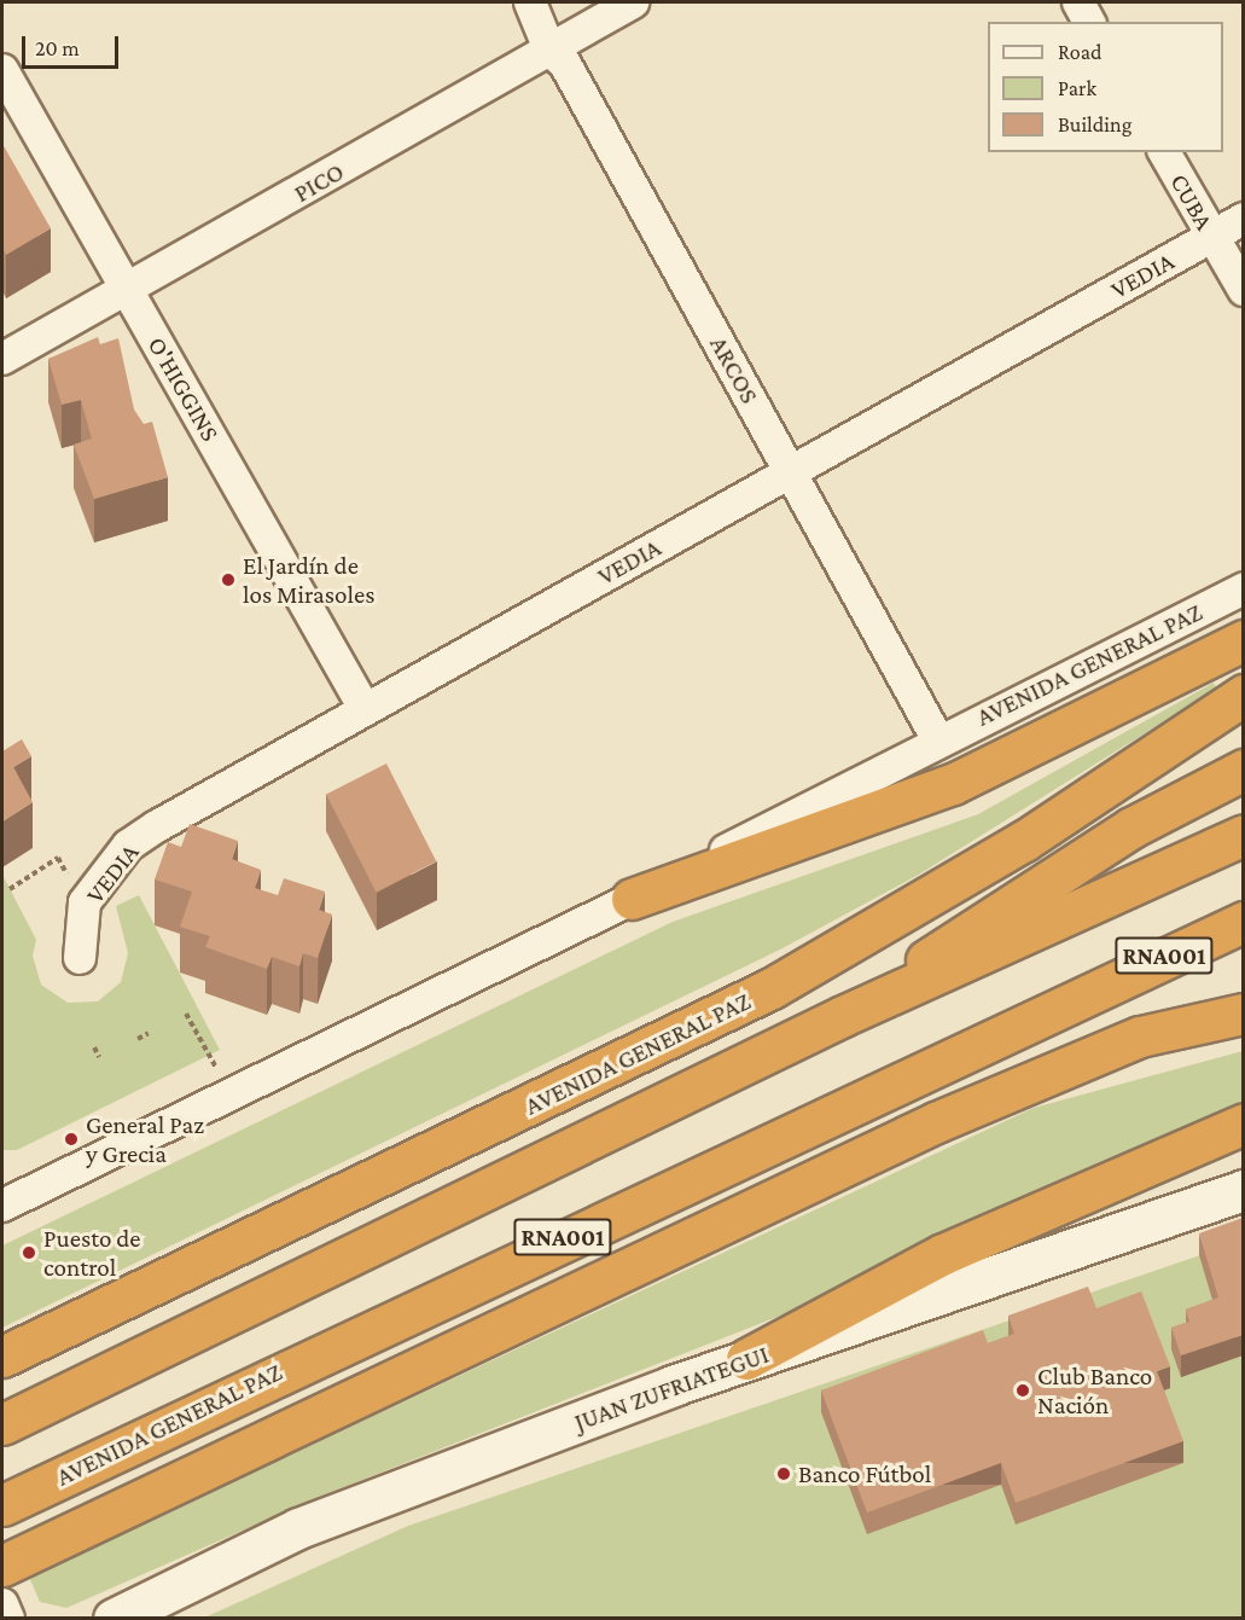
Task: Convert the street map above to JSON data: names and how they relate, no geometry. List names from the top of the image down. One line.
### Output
{"streets":{"highway":["AVENIDA GENERAL PAZ","RNA001"],"street":["PICO","CUBA","VEDIA","ARCOS","O'HIGGINS","JUAN ZUFRIATEGUI"]},"crossings":[["PICO","ARCOS"],["PICO","O'HIGGINS"],["CUBA","VEDIA"],["VEDIA","ARCOS"],["VEDIA","O'HIGGINS"],["ARCOS","AVENIDA GENERAL PAZ"]],"places":["El Jardín de los Mirasoles","General Paz y Grecia","Puesto de control","Club Banco Nación","Banco Fútbol"],"legend":["Road","Park","Building"],"scale_bar":"20 m"}
